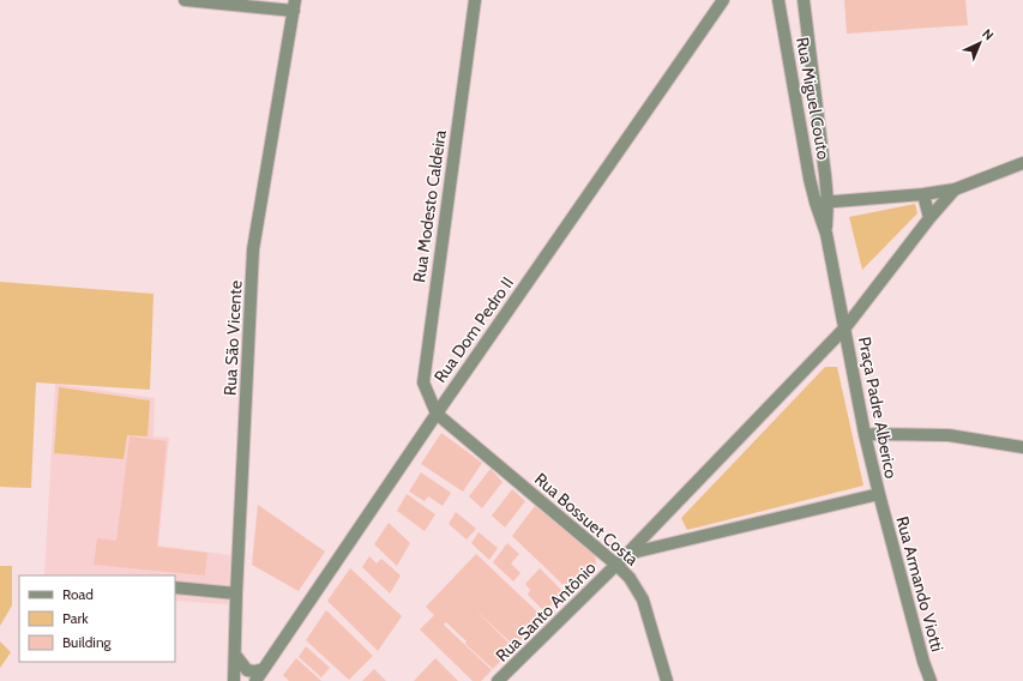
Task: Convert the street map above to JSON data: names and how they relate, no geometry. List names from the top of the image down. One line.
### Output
{"streets":{"street":["Rua Miguel Couto","Rua Modesto Caldeira","Rua Dom Pedro II","Rua São Vicente","Praça Padre Alberico","Rua Bossuet Costa","Rua Armando Viotti","Rua Santo Antônio"]},"crossings":[["Rua Modesto Caldeira","Rua Dom Pedro II"],["Rua Modesto Caldeira","Rua Bossuet Costa"],["Rua Dom Pedro II","Rua Bossuet Costa"],["Praça Padre Alberico","Rua Bossuet Costa"],["Praça Padre Alberico","Rua Armando Viotti"],["Praça Padre Alberico","Rua Santo Antônio"],["Rua Bossuet Costa","Rua Santo Antônio"]],"legend":["Road","Park","Building"],"north":"top right"}
